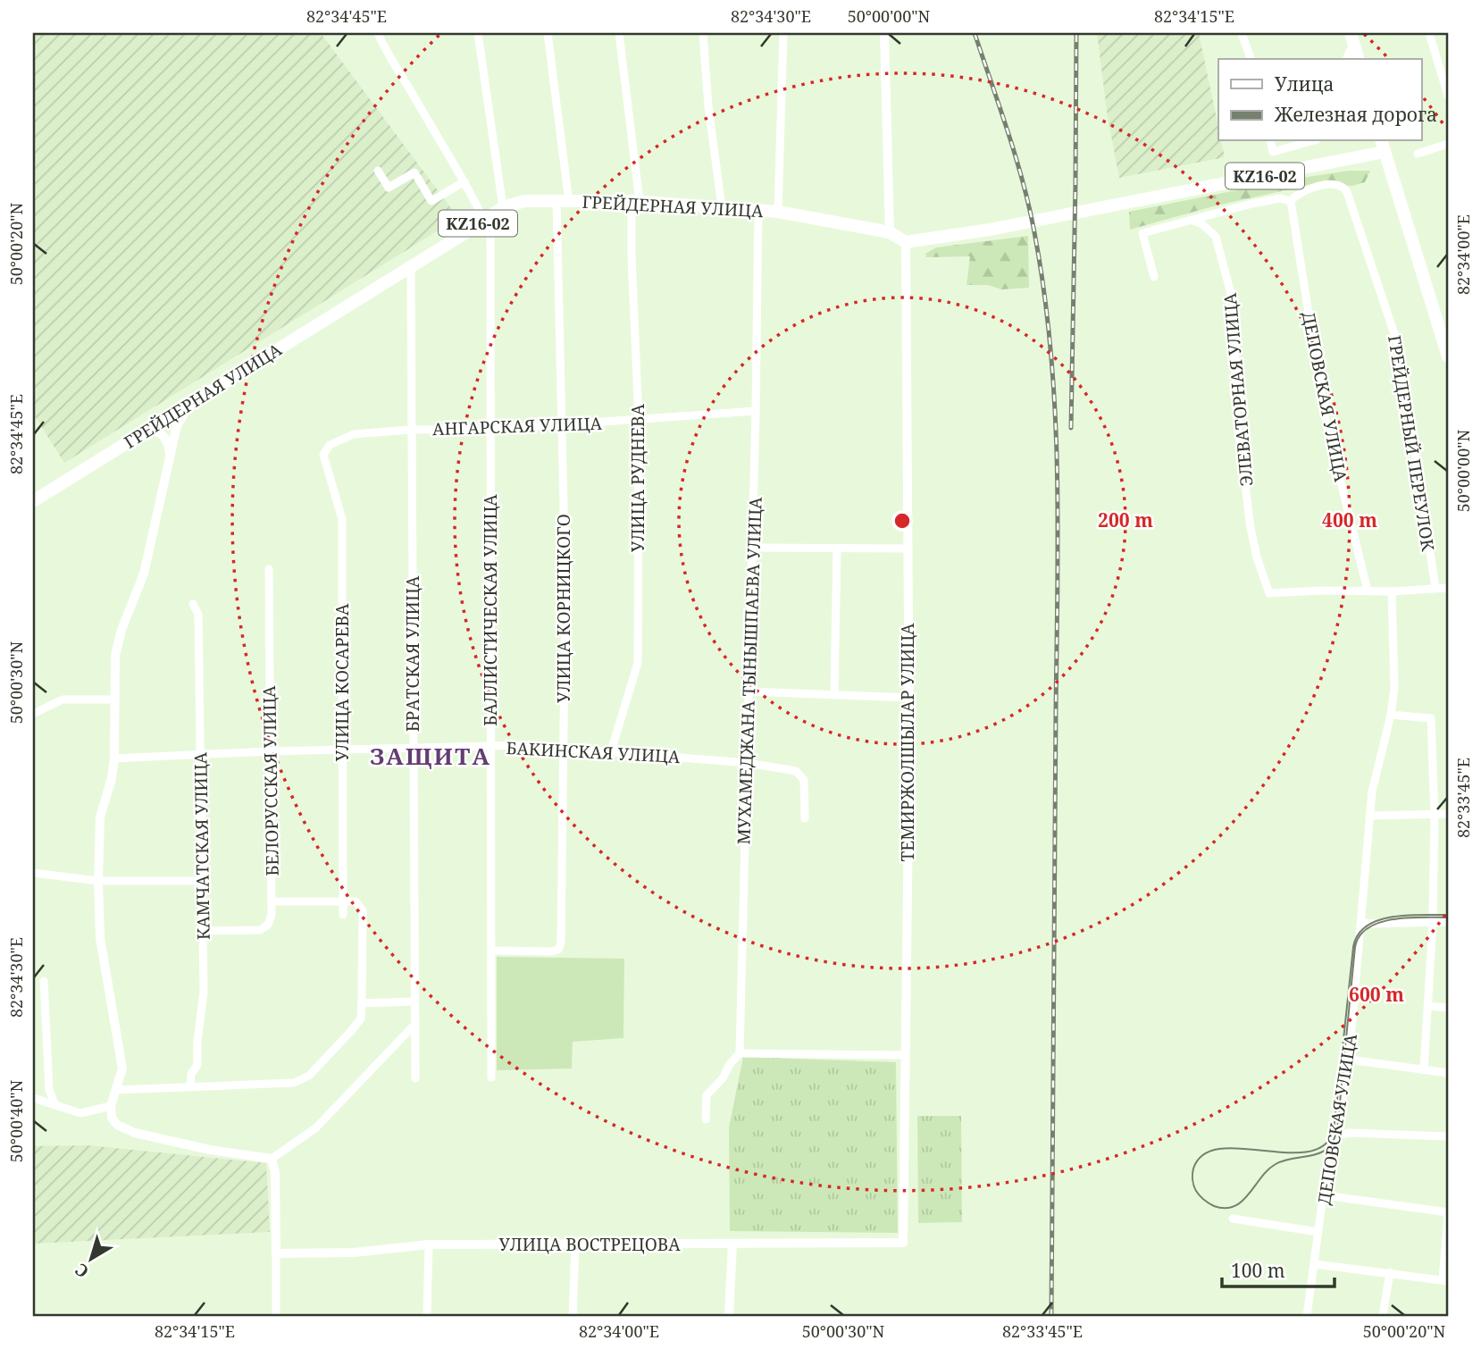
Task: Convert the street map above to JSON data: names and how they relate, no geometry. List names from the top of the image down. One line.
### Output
{"streets":{"main road":["KZ16-02","ГРЕЙДЕРНАЯ УЛИЦА"],"street":["ЭЛЕВАТОРНАЯ УЛИЦА","ДЕПОВСКАЯ УЛИЦА","АНГАРСКАЯ УЛИЦА","ГРЕЙДЕРНЫЙ ПЕРЕУЛОК","УЛИЦА РУДНЕВА","УЛИЦА КОРНИЦКОГО","БАЛЛИСТИЧЕСКАЯ УЛИЦА","БРАТСКАЯ УЛИЦА","МУХАМЕДЖАНА ТЫНЫШПАЕВА УЛИЦА","УЛИЦА КОСАРЕВА","ТЕМИРЖОЛШЫЛАР УЛИЦА","БАКИНСКАЯ УЛИЦА","БЕЛОРУССКАЯ УЛИЦА","КАМЧАТСКАЯ УЛИЦА","УЛИЦА ВОСТРЕЦОВА"]},"crossings":[["KZ16-02","ГРЕЙДЕРНАЯ УЛИЦА"],["KZ16-02","ТЕМИРЖОЛШЫЛАР УЛИЦА"],["ГРЕЙДЕРНАЯ УЛИЦА","УЛИЦА РУДНЕВА"],["ГРЕЙДЕРНАЯ УЛИЦА","УЛИЦА КОРНИЦКОГО"],["ГРЕЙДЕРНАЯ УЛИЦА","БАЛЛИСТИЧЕСКАЯ УЛИЦА"],["ГРЕЙДЕРНАЯ УЛИЦА","БРАТСКАЯ УЛИЦА"],["ГРЕЙДЕРНАЯ УЛИЦА","МУХАМЕДЖАНА ТЫНЫШПАЕВА УЛИЦА"],["ГРЕЙДЕРНАЯ УЛИЦА","ТЕМИРЖОЛШЫЛАР УЛИЦА"],["ЭЛЕВАТОРНАЯ УЛИЦА","ДЕПОВСКАЯ УЛИЦА"],["ДЕПОВСКАЯ УЛИЦА","ГРЕЙДЕРНЫЙ ПЕРЕУЛОК"],["АНГАРСКАЯ УЛИЦА","УЛИЦА РУДНЕВА"],["АНГАРСКАЯ УЛИЦА","УЛИЦА КОРНИЦКОГО"],["АНГАРСКАЯ УЛИЦА","БАЛЛИСТИЧЕСКАЯ УЛИЦА"],["АНГАРСКАЯ УЛИЦА","БРАТСКАЯ УЛИЦА"],["АНГАРСКАЯ УЛИЦА","МУХАМЕДЖАНА ТЫНЫШПАЕВА УЛИЦА"],["АНГАРСКАЯ УЛИЦА","УЛИЦА КОСАРЕВА"],["УЛИЦА РУДНЕВА","БАКИНСКАЯ УЛИЦА"],["УЛИЦА КОРНИЦКОГО","БАЛЛИСТИЧЕСКАЯ УЛИЦА"],["УЛИЦА КОРНИЦКОГО","БАКИНСКАЯ УЛИЦА"],["БАЛЛИСТИЧЕСКАЯ УЛИЦА","БАКИНСКАЯ УЛИЦА"],["БРАТСКАЯ УЛИЦА","БАКИНСКАЯ УЛИЦА"],["МУХАМЕДЖАНА ТЫНЫШПАЕВА УЛИЦА","БАКИНСКАЯ УЛИЦА"],["УЛИЦА КОСАРЕВА","БАКИНСКАЯ УЛИЦА"],["ТЕМИРЖОЛШЫЛАР УЛИЦА","УЛИЦА ВОСТРЕЦОВА"],["БАКИНСКАЯ УЛИЦА","БЕЛОРУССКАЯ УЛИЦА"],["БАКИНСКАЯ УЛИЦА","КАМЧАТСКАЯ УЛИЦА"],["БЕЛОРУССКАЯ УЛИЦА","КАМЧАТСКАЯ УЛИЦА"]],"districts":["ЗАЩИТА"],"legend":["Улица","Железная дорога"],"scale_bar":"100 m","north":"bottom left","coordinates":["82°34'45\"E","82°34'30\"E","50°00'00\"N","82°34'15\"E","50°00'20\"N","82°34'00\"E","50°00'30\"N","82°33'45\"E","50°00'40\"N"],"rings":["200 m","400 m","600 m"]}
